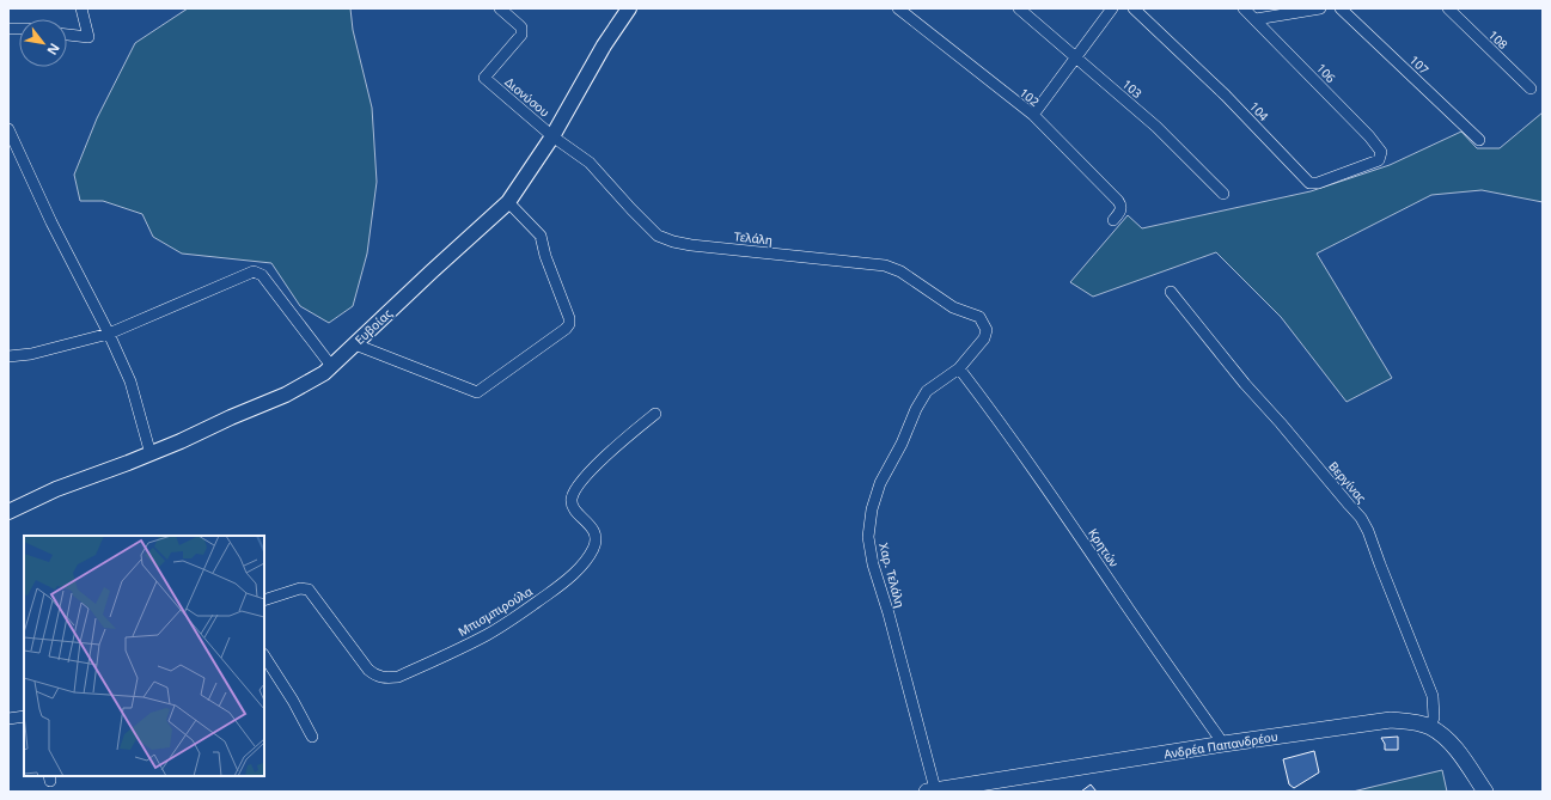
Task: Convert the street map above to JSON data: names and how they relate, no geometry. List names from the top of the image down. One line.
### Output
{"streets":{"main road":["Ανδρέα Παπανδρέου"],"street":["108","107","106","103","Διονύσου","102","104","Τελάλη","Ευβοίας","Βεργίνας","Κρητών","Χαρ. Τελάλη","Μπισμπιρούλα"]},"crossings":[["106","104"],["Διονύσου","Τελάλη"],["Διονύσου","Ευβοίας"],["Τελάλη","Ευβοίας"],["Τελάλη","Χαρ. Τελάλη"],["Βεργίνας","Ανδρέα Παπανδρέου"],["Κρητών","Χαρ. Τελάλη"],["Κρητών","Ανδρέα Παπανδρέου"],["Χαρ. Τελάλη","Ανδρέα Παπανδρέου"]],"north":"bottom right"}
